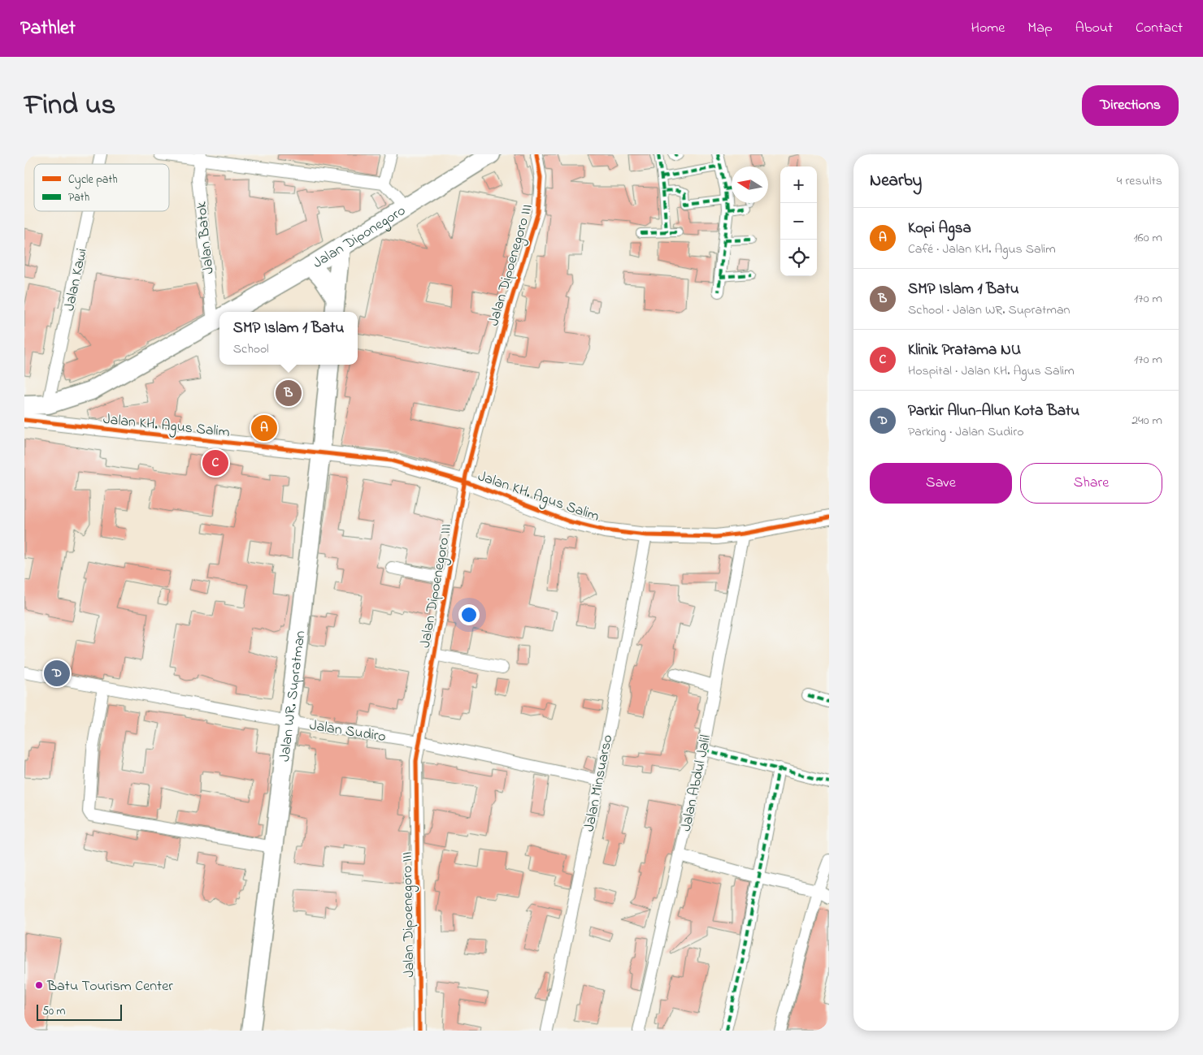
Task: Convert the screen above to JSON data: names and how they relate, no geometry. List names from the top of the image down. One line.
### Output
{"streets":{"main road":["Jalan Diponegoro","Jalan WR. Supratman"],"street":["Jalan Batok","Jalan Dipoenegoro III","Jalan Kawi","Jalan KH. Agus Salim","Jalan Sudiro","Jalan Minsuarso","Jalan Abdul Jalil"]},"crossings":[["Jalan Diponegoro","Jalan Kawi"],["Jalan Dipoenegoro III","Jalan KH. Agus Salim"],["Jalan Dipoenegoro III","Jalan Sudiro"],["Jalan KH. Agus Salim","Jalan WR. Supratman"],["Jalan KH. Agus Salim","Jalan Minsuarso"],["Jalan KH. Agus Salim","Jalan Abdul Jalil"],["Jalan WR. Supratman","Jalan Sudiro"],["Jalan Sudiro","Jalan Minsuarso"]],"places":["Batu Tourism Center"],"legend":["Cycle path","Path"],"scale_bar":"50 m","north":"left","page":{"header":"Pathlet","nav":["Home","Map","About","Contact"],"title":"Find us","buttons":["Directions",["Save","Share"]],"heading":["Nearby","4 results"],"map_buttons":["+","−"],"list":[{"mark":"A","name":"Kopi Agsa","note":"Café · Jalan KH. Agus Salim","value":"160 m"},{"mark":"B","name":"SMP Islam 1 Batu","note":"School · Jalan WR. Supratman","value":"170 m"},{"mark":"C","name":"Klinik Pratama NU","note":"Hospital · Jalan KH. Agus Salim","value":"170 m"},{"mark":"D","name":"Parkir Alun-Alun Kota Batu","note":"Parking · Jalan Sudiro","value":"240 m"}],"popup":["SMP Islam 1 Batu","School"],"pins":["B","A","C","D"],"scale":"50 m"}}
